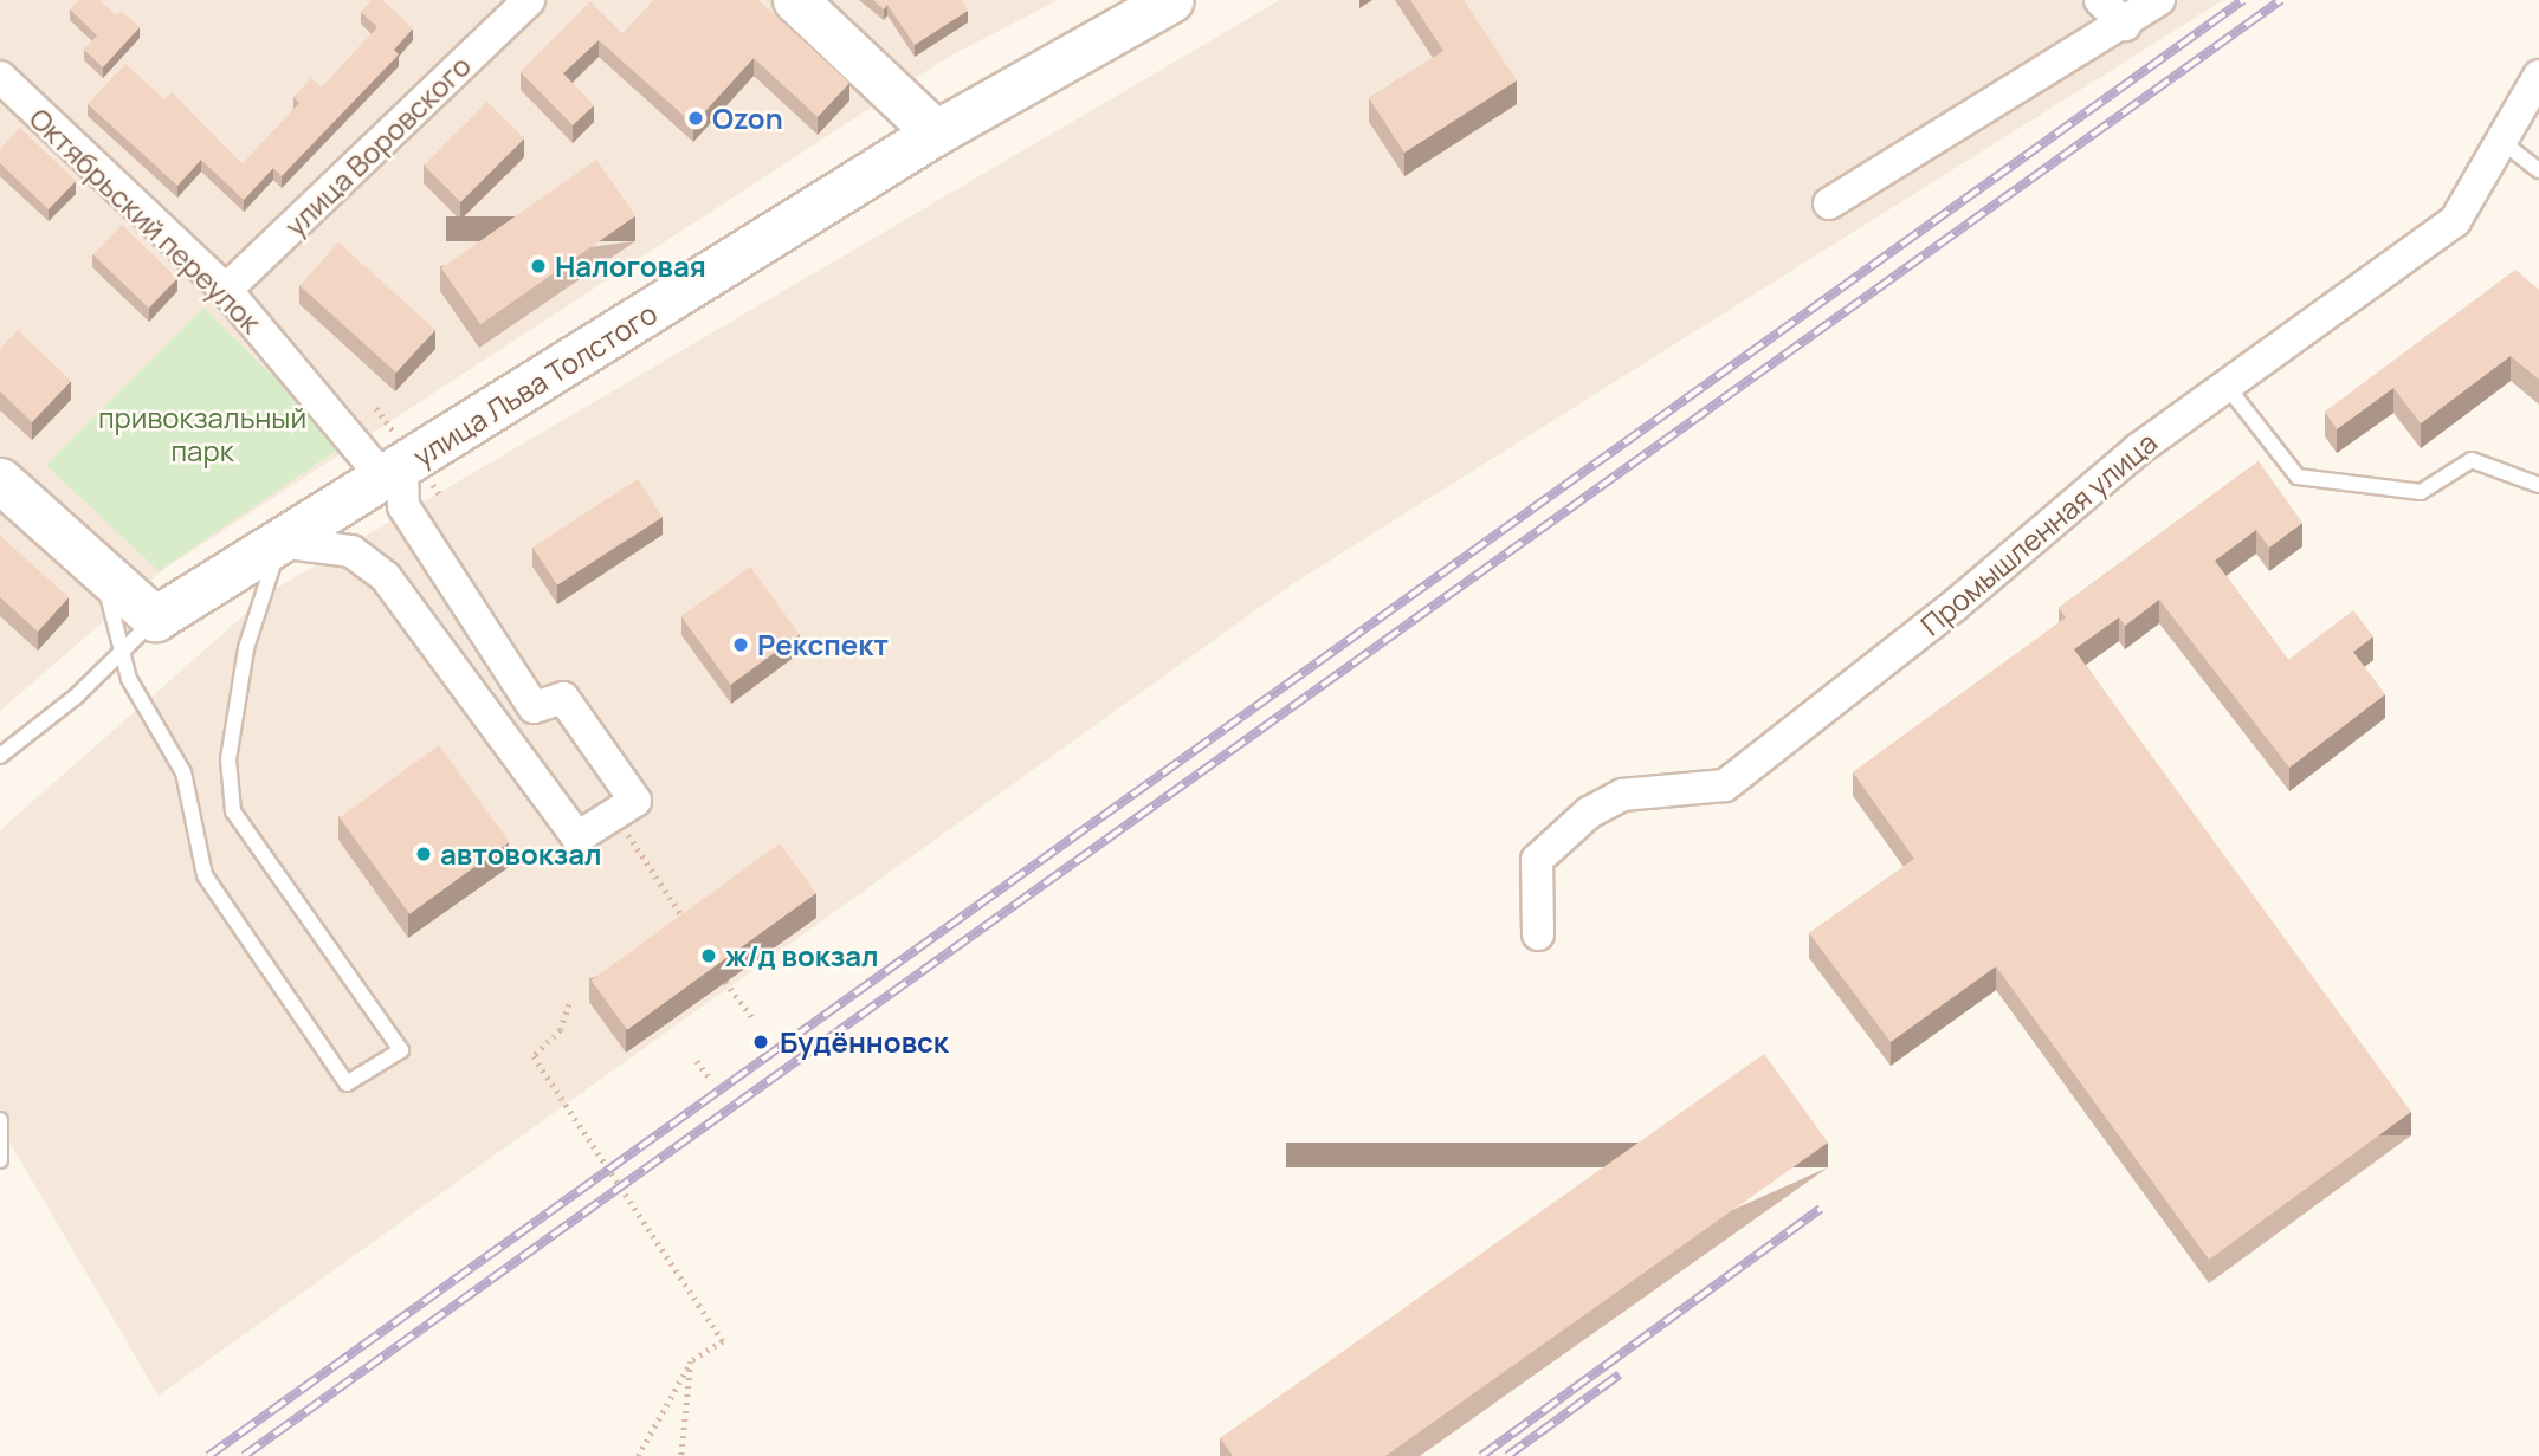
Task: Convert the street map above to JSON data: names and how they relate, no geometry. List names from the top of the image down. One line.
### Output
{"streets":{"main road":["улица Льва Толстого"],"street":["улица Воровского","Октябрьский переулок","Промышленная улица"]},"crossings":[["улица Воровского","Октябрьский переулок"],["Октябрьский переулок","улица Льва Толстого"]],"parks":["привокзальный парк"],"places":["Ozon","Налоговая","Рекспект","автовокзал","ж/д вокзал","Будённовск"]}
